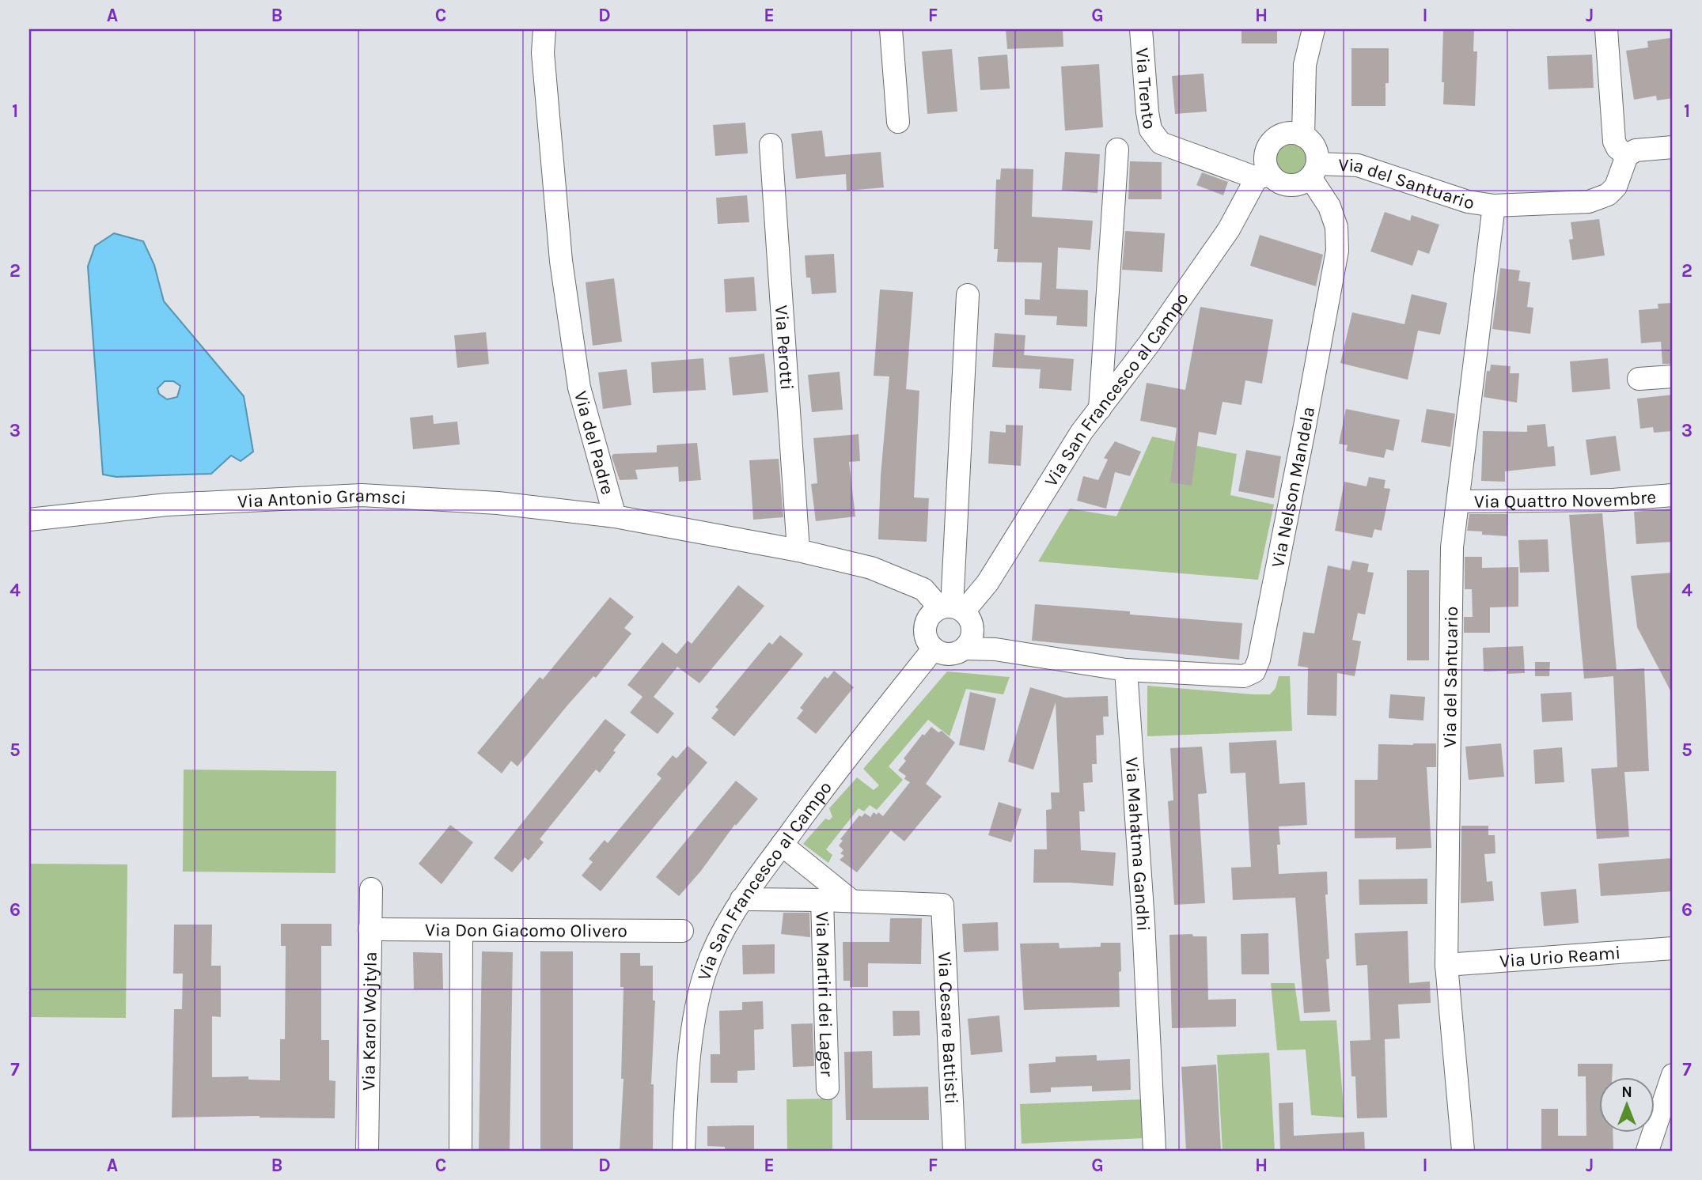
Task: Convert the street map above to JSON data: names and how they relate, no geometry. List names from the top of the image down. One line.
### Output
{"streets":{"street":["Via Trento","Via del Santuario","Via Perotti","Via San Francesco al Campo","Via del Padre","Via Nelson Mandela","Via Quattro Novembre","Via Antonio Gramsci","Via Mahatma Gandhi","Via Don Giacomo Olivero","Via Urio Reami","Via Martiri dei Lager","Via Karol Wojtyla","Via Cesare Battisti"]},"crossings":[["Via Trento","Via del Santuario"],["Via Trento","Via San Francesco al Campo"],["Via Trento","Via Nelson Mandela"],["Via del Santuario","Via San Francesco al Campo"],["Via del Santuario","Via Nelson Mandela"],["Via del Santuario","Via Quattro Novembre"],["Via del Santuario","Via Urio Reami"],["Via Perotti","Via del Padre"],["Via San Francesco al Campo","Via del Padre"],["Via San Francesco al Campo","Via Nelson Mandela"],["Via San Francesco al Campo","Via Martiri dei Lager"],["Via del Padre","Via Antonio Gramsci"],["Via Nelson Mandela","Via Mahatma Gandhi"],["Via Don Giacomo Olivero","Via Karol Wojtyla"],["Via Martiri dei Lager","Via Cesare Battisti"]],"north":"top","grid":{"columns":["A","B","C","D","E","F","G","H","I","J"],"rows":["1","2","3","4","5","6","7"]}}
